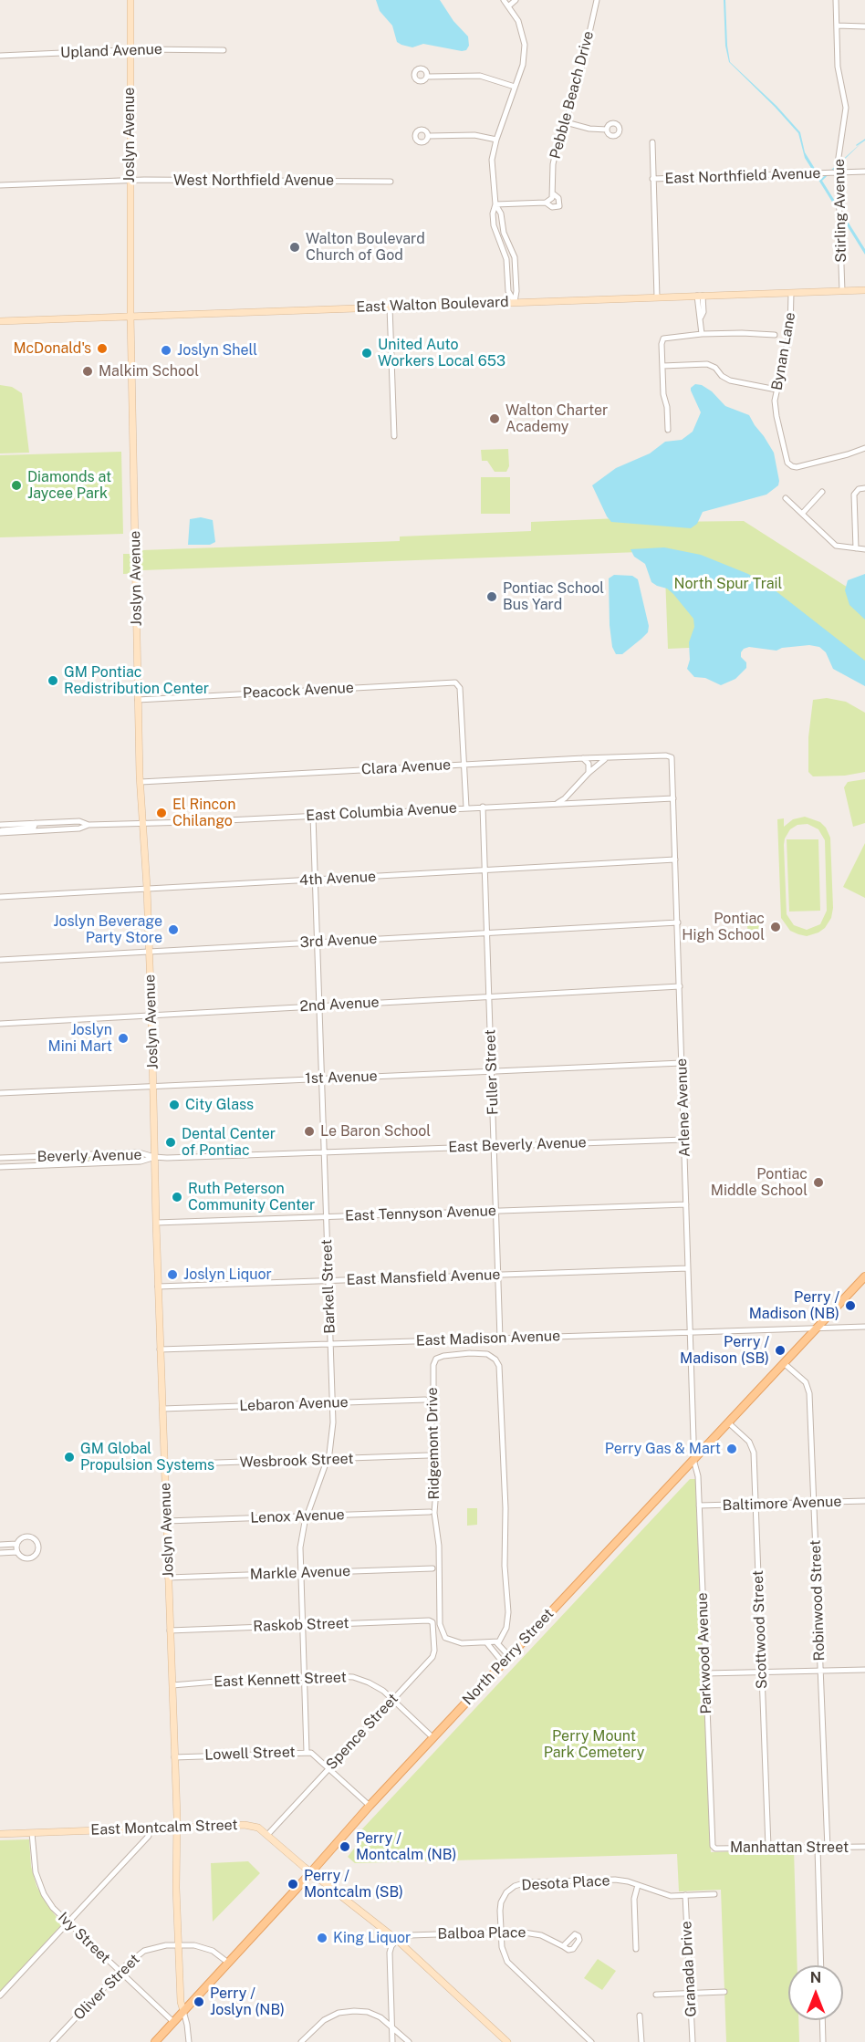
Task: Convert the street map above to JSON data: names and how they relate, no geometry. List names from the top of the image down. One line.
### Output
{"streets":{"main road":["Joslyn Avenue","East Walton Boulevard","North Perry Street","East Montcalm Street"],"street":["Upland Avenue","Pebble Beach Drive","East Northfield Avenue","West Northfield Avenue","Stirling Avenue","Bynan Lane","Peacock Avenue","Clara Avenue","East Columbia Avenue","4th Avenue","3rd Avenue","2nd Avenue","Fuller Street","1st Avenue","Arlene Avenue","East Beverly Avenue","Beverly Avenue","East Tennyson Avenue","East Mansfield Avenue","Barkell Street","East Madison Avenue","Lebaron Avenue","Ridgemont Drive","Wesbrook Street","Baltimore Avenue","Lenox Avenue","Markle Avenue","Robinwood Street","Raskob Street","Scottwood Street","Parkwood Avenue","East Kennett Street","Spence Street","Lowell Street","Manhattan Street","Desota Place","Balboa Place","Ivy Street","Granada Drive","Oliver Street"]},"crossings":[["Upland Avenue","Joslyn Avenue"],["Joslyn Avenue","West Northfield Avenue"],["Joslyn Avenue","East Walton Boulevard"],["Joslyn Avenue","Peacock Avenue"],["Joslyn Avenue","Clara Avenue"],["Joslyn Avenue","East Columbia Avenue"],["Joslyn Avenue","4th Avenue"],["Joslyn Avenue","3rd Avenue"],["Joslyn Avenue","2nd Avenue"],["Joslyn Avenue","1st Avenue"],["Joslyn Avenue","East Beverly Avenue"],["Joslyn Avenue","Beverly Avenue"],["Joslyn Avenue","East Tennyson Avenue"],["Joslyn Avenue","East Mansfield Avenue"],["Joslyn Avenue","East Madison Avenue"],["Joslyn Avenue","Lebaron Avenue"],["Joslyn Avenue","Wesbrook Street"],["Joslyn Avenue","Lenox Avenue"],["Joslyn Avenue","Markle Avenue"],["Joslyn Avenue","Raskob Street"],["Joslyn Avenue","North Perry Street"],["Joslyn Avenue","East Kennett Street"],["Joslyn Avenue","Lowell Street"],["Joslyn Avenue","East Montcalm Street"],["Joslyn Avenue","Oliver Street"],["East Northfield Avenue","Stirling Avenue"],["Stirling Avenue","East Walton Boulevard"],["East Walton Boulevard","Bynan Lane"],["Peacock Avenue","Clara Avenue"],["Clara Avenue","Arlene Avenue"],["East Columbia Avenue","Fuller Street"],["East Columbia Avenue","Arlene Avenue"],["East Columbia Avenue","Barkell Street"],["4th Avenue","Fuller Street"],["4th Avenue","Arlene Avenue"],["4th Avenue","Barkell Street"],["3rd Avenue","Fuller Street"],["3rd Avenue","Arlene Avenue"],["3rd Avenue","Barkell Street"],["2nd Avenue","Fuller Street"],["2nd Avenue","Arlene Avenue"],["2nd Avenue","Barkell Street"],["Fuller Street","1st Avenue"],["Fuller Street","East Beverly Avenue"],["Fuller Street","East Tennyson Avenue"],["Fuller Street","East Mansfield Avenue"],["Fuller Street","East Madison Avenue"],["1st Avenue","Arlene Avenue"],["1st Avenue","Barkell Street"],["Arlene Avenue","East Beverly Avenue"],["Arlene Avenue","East Tennyson Avenue"],["Arlene Avenue","East Mansfield Avenue"],["Arlene Avenue","East Madison Avenue"],["Arlene Avenue","Parkwood Avenue"],["Arlene Avenue","North Perry Street"],["East Beverly Avenue","Beverly Avenue"],["East Beverly Avenue","Barkell Street"],["East Tennyson Avenue","Barkell Street"],["East Mansfield Avenue","Barkell Street"],["Barkell Street","East Madison Avenue"],["Barkell Street","Lebaron Avenue"],["Barkell Street","Wesbrook Street"],["Barkell Street","Lenox Avenue"],["Barkell Street","Markle Avenue"],["Barkell Street","Raskob Street"],["Barkell Street","East Kennett Street"],["Barkell Street","Lowell Street"],["East Madison Avenue","North Perry Street"],["Baltimore Avenue","Robinwood Street"],["Baltimore Avenue","Scottwood Street"],["Baltimore Avenue","Parkwood Avenue"],["Robinwood Street","North Perry Street"],["Robinwood Street","Manhattan Street"],["Raskob Street","Spence Street"],["Scottwood Street","North Perry Street"],["Scottwood Street","Manhattan Street"],["Parkwood Avenue","North Perry Street"],["Parkwood Avenue","Manhattan Street"],["North Perry Street","East Kennett Street"],["North Perry Street","Lowell Street"],["North Perry Street","East Montcalm Street"],["North Perry Street","Ivy Street"],["North Perry Street","Oliver Street"],["East Kennett Street","Spence Street"],["Spence Street","Lowell Street"],["Spence Street","East Montcalm Street"],["East Montcalm Street","Balboa Place"],["East Montcalm Street","Ivy Street"],["Desota Place","Balboa Place"],["Desota Place","Granada Drive"],["Ivy Street","Oliver Street"]],"parks":["North Spur Trail","Perry Mount Park Cemetery"],"places":["Walton Boulevard Church of God","McDonald's","Joslyn Shell","United Auto Workers Local 653","Malkim School","Walton Charter Academy","Diamonds at Jaycee Park","Pontiac School Bus Yard","GM Pontiac Redistribution Center","El Rincon Chilango","Pontiac High School","Joslyn Beverage Party Store","Joslyn Mini Mart","City Glass","Le Baron School","Dental Center of Pontiac","Pontiac Middle School","Ruth Peterson Community Center","Joslyn Liquor","Perry / Madison (NB)","Perry / Madison (SB)","Perry Gas & Mart","GM Global Propulsion Systems","Perry / Montcalm (NB)","Perry / Montcalm (SB)","King Liquor","Perry / Joslyn (NB)"],"north":"top"}
